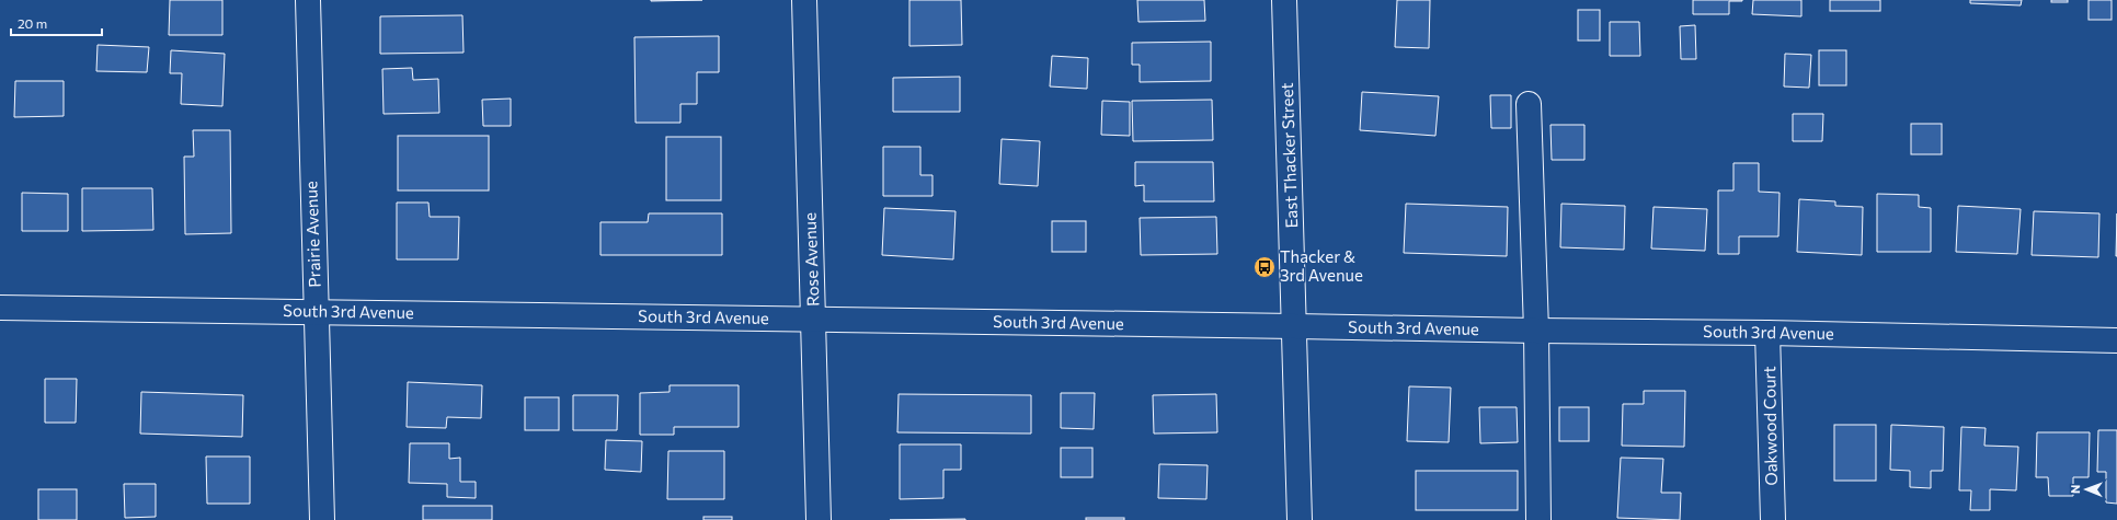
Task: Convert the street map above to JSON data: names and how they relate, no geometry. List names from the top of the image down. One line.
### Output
{"streets":{"street":["East Thacker Street","Prairie Avenue","Rose Avenue","South 3rd Avenue","Oakwood Court"]},"crossings":[["East Thacker Street","South 3rd Avenue"],["Prairie Avenue","South 3rd Avenue"],["Rose Avenue","South 3rd Avenue"],["South 3rd Avenue","Oakwood Court"]],"places":{"bus stop":["Thacker & 3rd Avenue"]},"scale_bar":"20 m","north":"left"}
